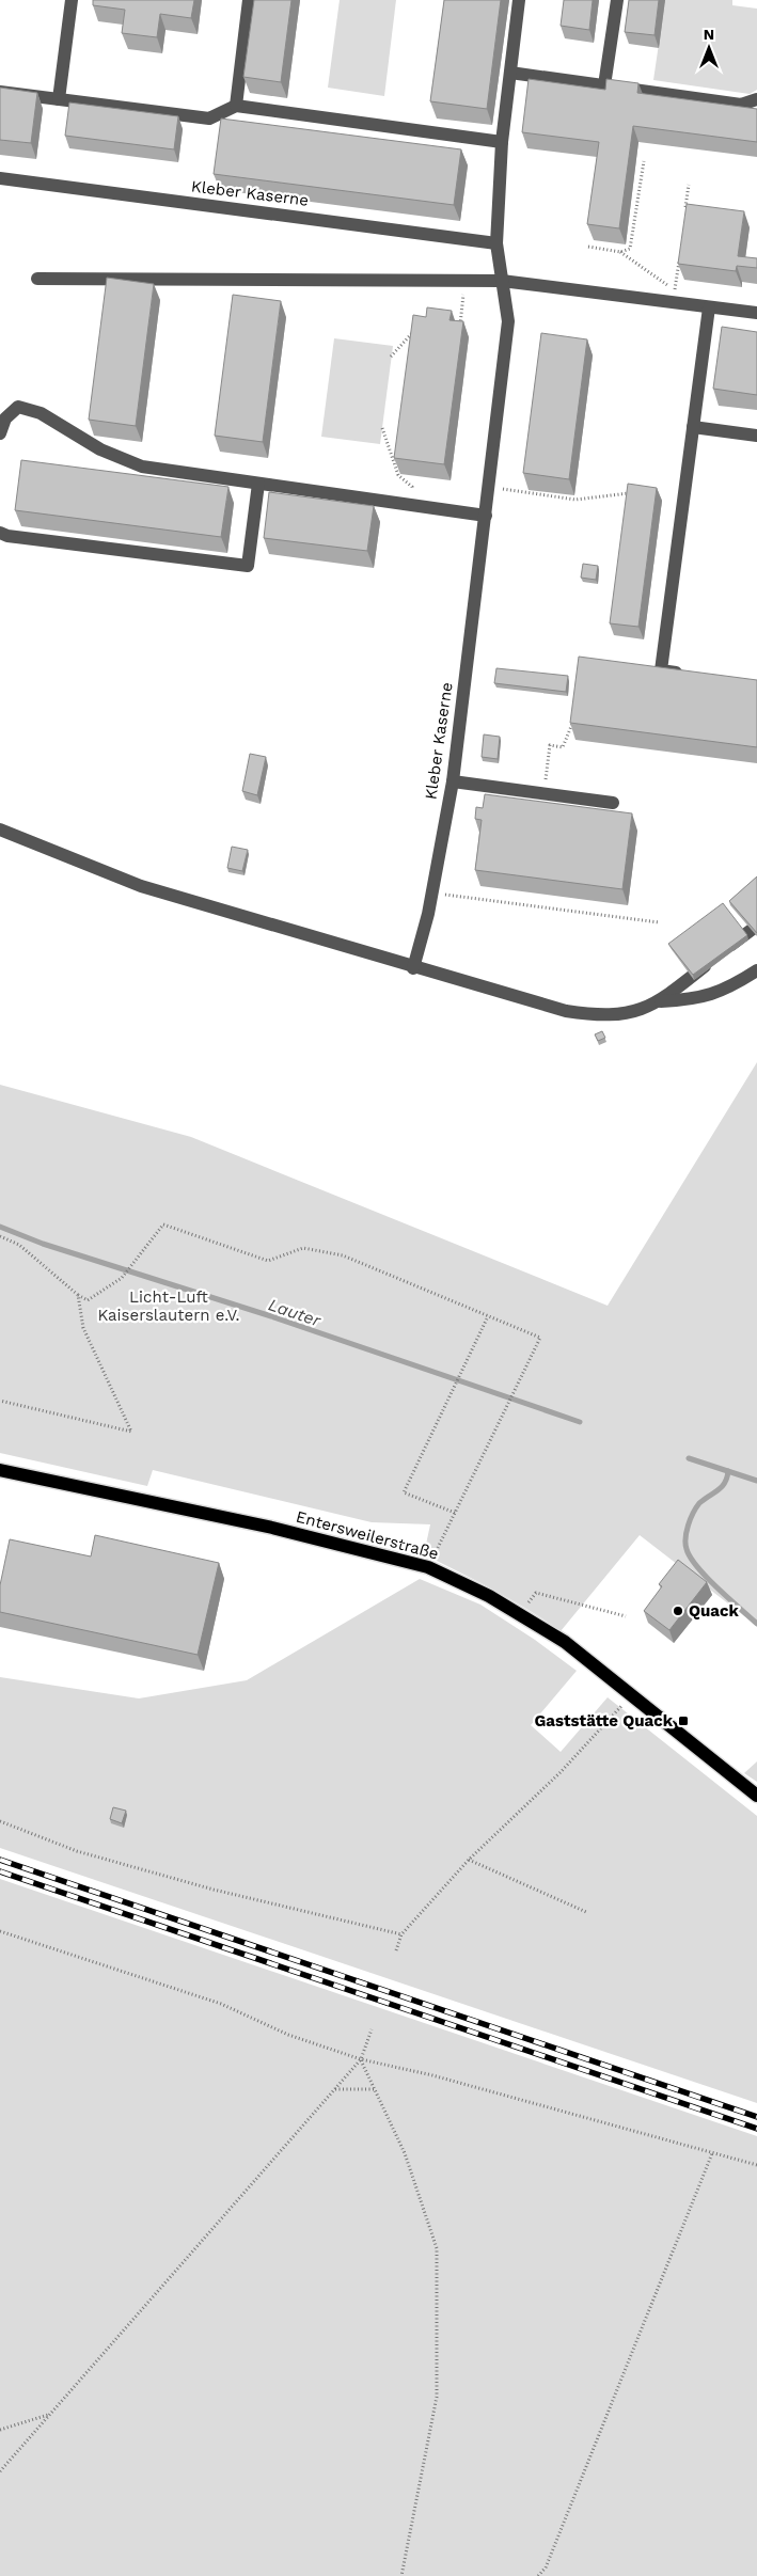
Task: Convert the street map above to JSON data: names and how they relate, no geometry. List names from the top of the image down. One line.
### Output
{"streets":{"main road":["Entersweilerstraße"],"lane":["Kleber Kaserne"]},"water":["Lauter"],"parks":["Licht-Luft Kaiserslautern e.V."],"places":{"other":["Quack"],"transit":["Gaststätte Quack"]},"north":"top"}
